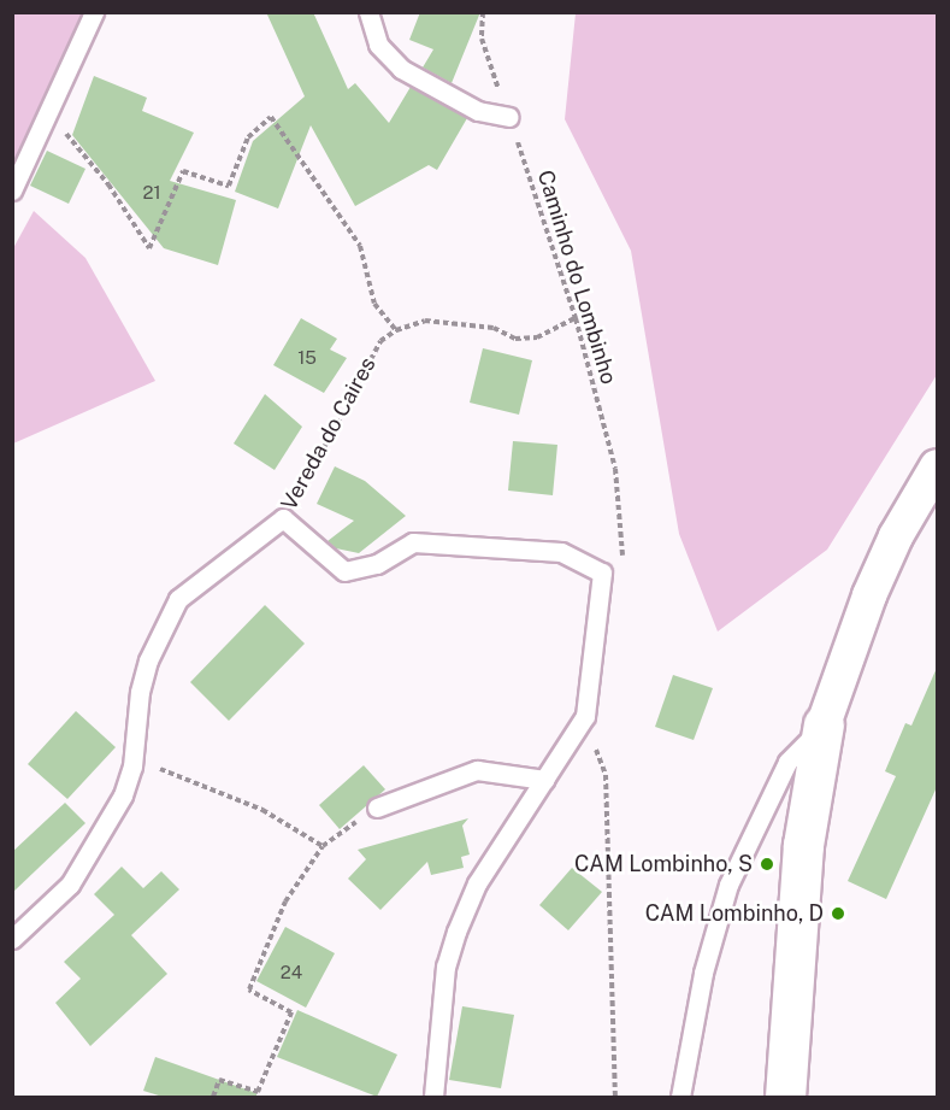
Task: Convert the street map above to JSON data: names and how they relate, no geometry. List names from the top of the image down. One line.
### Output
{"streets":{"lane":["Vereda do Caires"],"path":["Caminho do Lombinho"]},"places":["CAM Lombinho, S","CAM Lombinho, D"],"house_numbers":["21","15","24"]}
